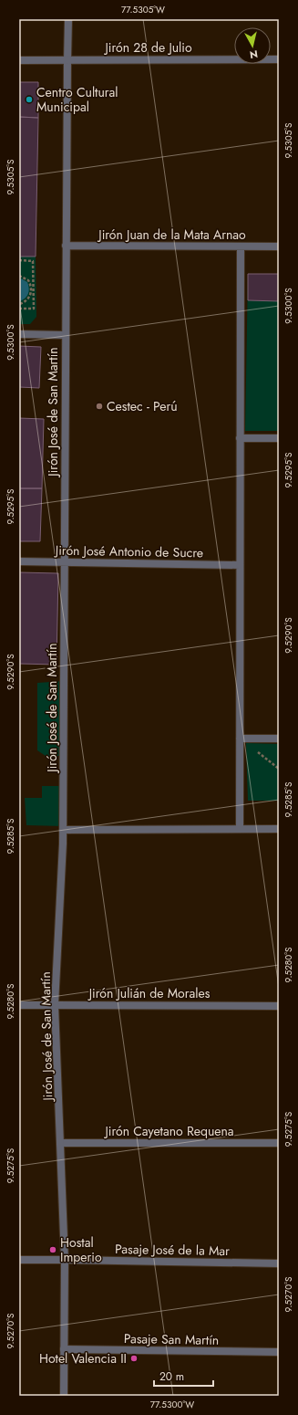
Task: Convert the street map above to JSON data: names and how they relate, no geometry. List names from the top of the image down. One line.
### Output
{"streets":{"street":["Jirón 28 de Julio","Jirón Juan de la Mata Arnao","Jirón José de San Martín","Jirón José Antonio de Sucre","Jirón Julián de Morales","Jirón Cayetano Requena","Pasaje José de la Mar","Pasaje San Martín"]},"crossings":[["Jirón 28 de Julio","Jirón José de San Martín"],["Jirón Juan de la Mata Arnao","Jirón José de San Martín"],["Jirón José de San Martín","Jirón José Antonio de Sucre"],["Jirón José de San Martín","Jirón Julián de Morales"],["Jirón José de San Martín","Jirón Cayetano Requena"],["Jirón José de San Martín","Pasaje José de la Mar"],["Jirón José de San Martín","Pasaje San Martín"]],"places":["Centro Cultural Municipal","Cestec - Perú","Hostal Imperio","Hotel Valencia II"],"scale_bar":"20 m","north":"bottom","coordinates":["77.5305°W","9.5305°S","9.5300°S","9.5295°S","9.5290°S","9.5285°S","9.5280°S","9.5275°S","9.5270°S","77.5300°W"]}
